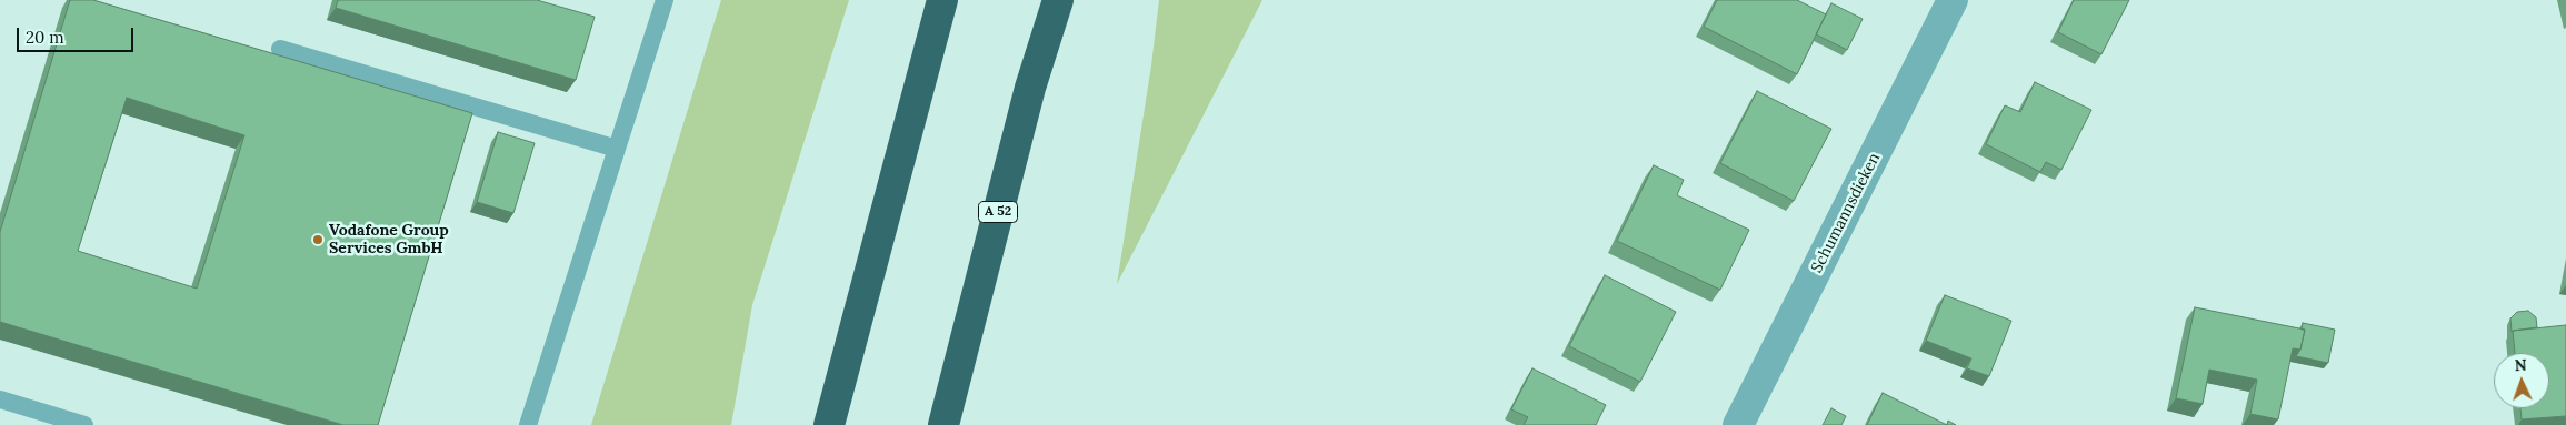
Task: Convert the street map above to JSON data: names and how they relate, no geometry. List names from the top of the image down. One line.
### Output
{"streets":{"highway":["A 52"],"street":["Schumannsdieken"]},"places":["Vodafone Group Services GmbH"],"scale_bar":"20 m","north":"top"}
